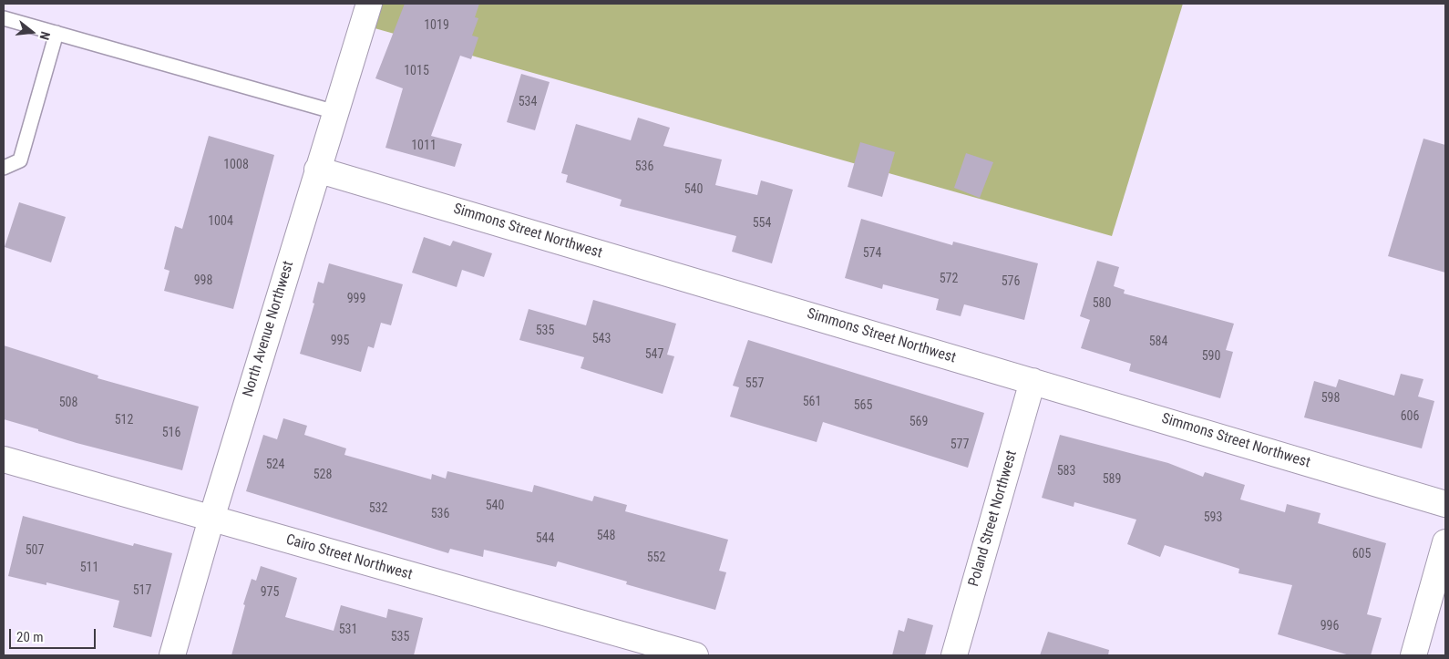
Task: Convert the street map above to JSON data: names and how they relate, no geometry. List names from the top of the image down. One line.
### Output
{"streets":{"street":["Simmons Street Northwest","North Avenue Northwest","Poland Street Northwest","Cairo Street Northwest"]},"crossings":[["Simmons Street Northwest","North Avenue Northwest"],["Simmons Street Northwest","Poland Street Northwest"],["North Avenue Northwest","Cairo Street Northwest"]],"house_numbers":["1019","1015","534","1011","1008","536","540","1004","554","574","572","998","576","999","580","535","543","995","584","547","590","557","598","561","508","565","606","512","569","516","577","524","583","528","589","540","532","536","593","548","544","507","605","552","511","517","975","996","531","535"],"scale_bar":"20 m","north":"right"}
